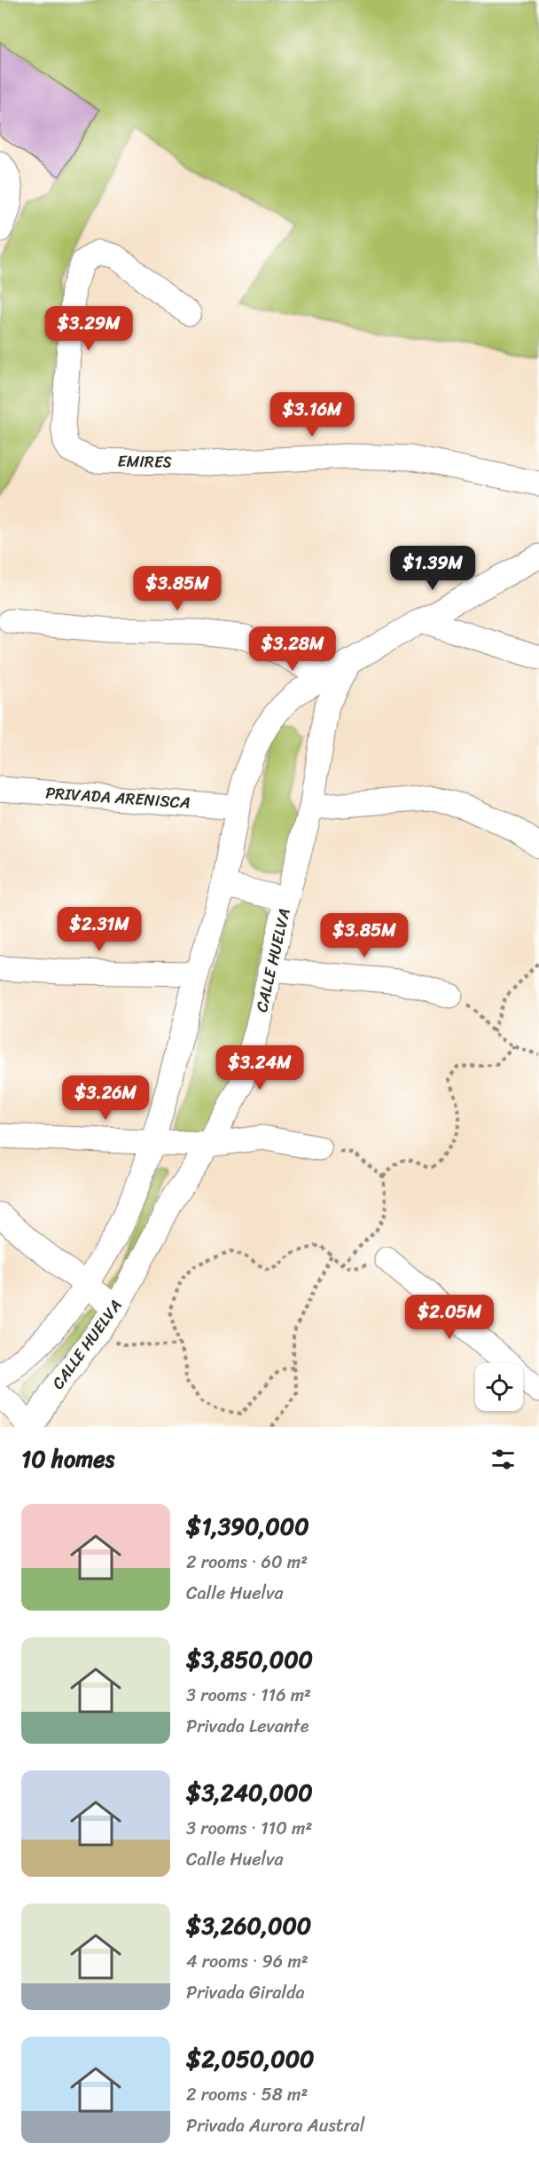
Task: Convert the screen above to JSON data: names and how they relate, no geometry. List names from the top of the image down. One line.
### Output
{"streets":{"street":["EMIRES","PRIVADA ARENISCA","CALLE HUELVA"]},"page":{"price":["$3.29M","$3.16M","$1.39M","$3.85M","$3.28M","$2.31M","$3.85M","$3.24M","$3.26M","$2.05M"],"heading":"10 homes","list":[{"name":"$1,390,000","note":"2 rooms · 60 m² · Calle Huelva"},{"name":"$3,850,000","note":"3 rooms · 116 m² · Privada Levante"},{"name":"$3,240,000","note":"3 rooms · 110 m² · Calle Huelva"},{"name":"$3,260,000","note":"4 rooms · 96 m² · Privada Giralda"},{"name":"$2,050,000","note":"2 rooms · 58 m² · Privada Aurora Austral"}]}}
